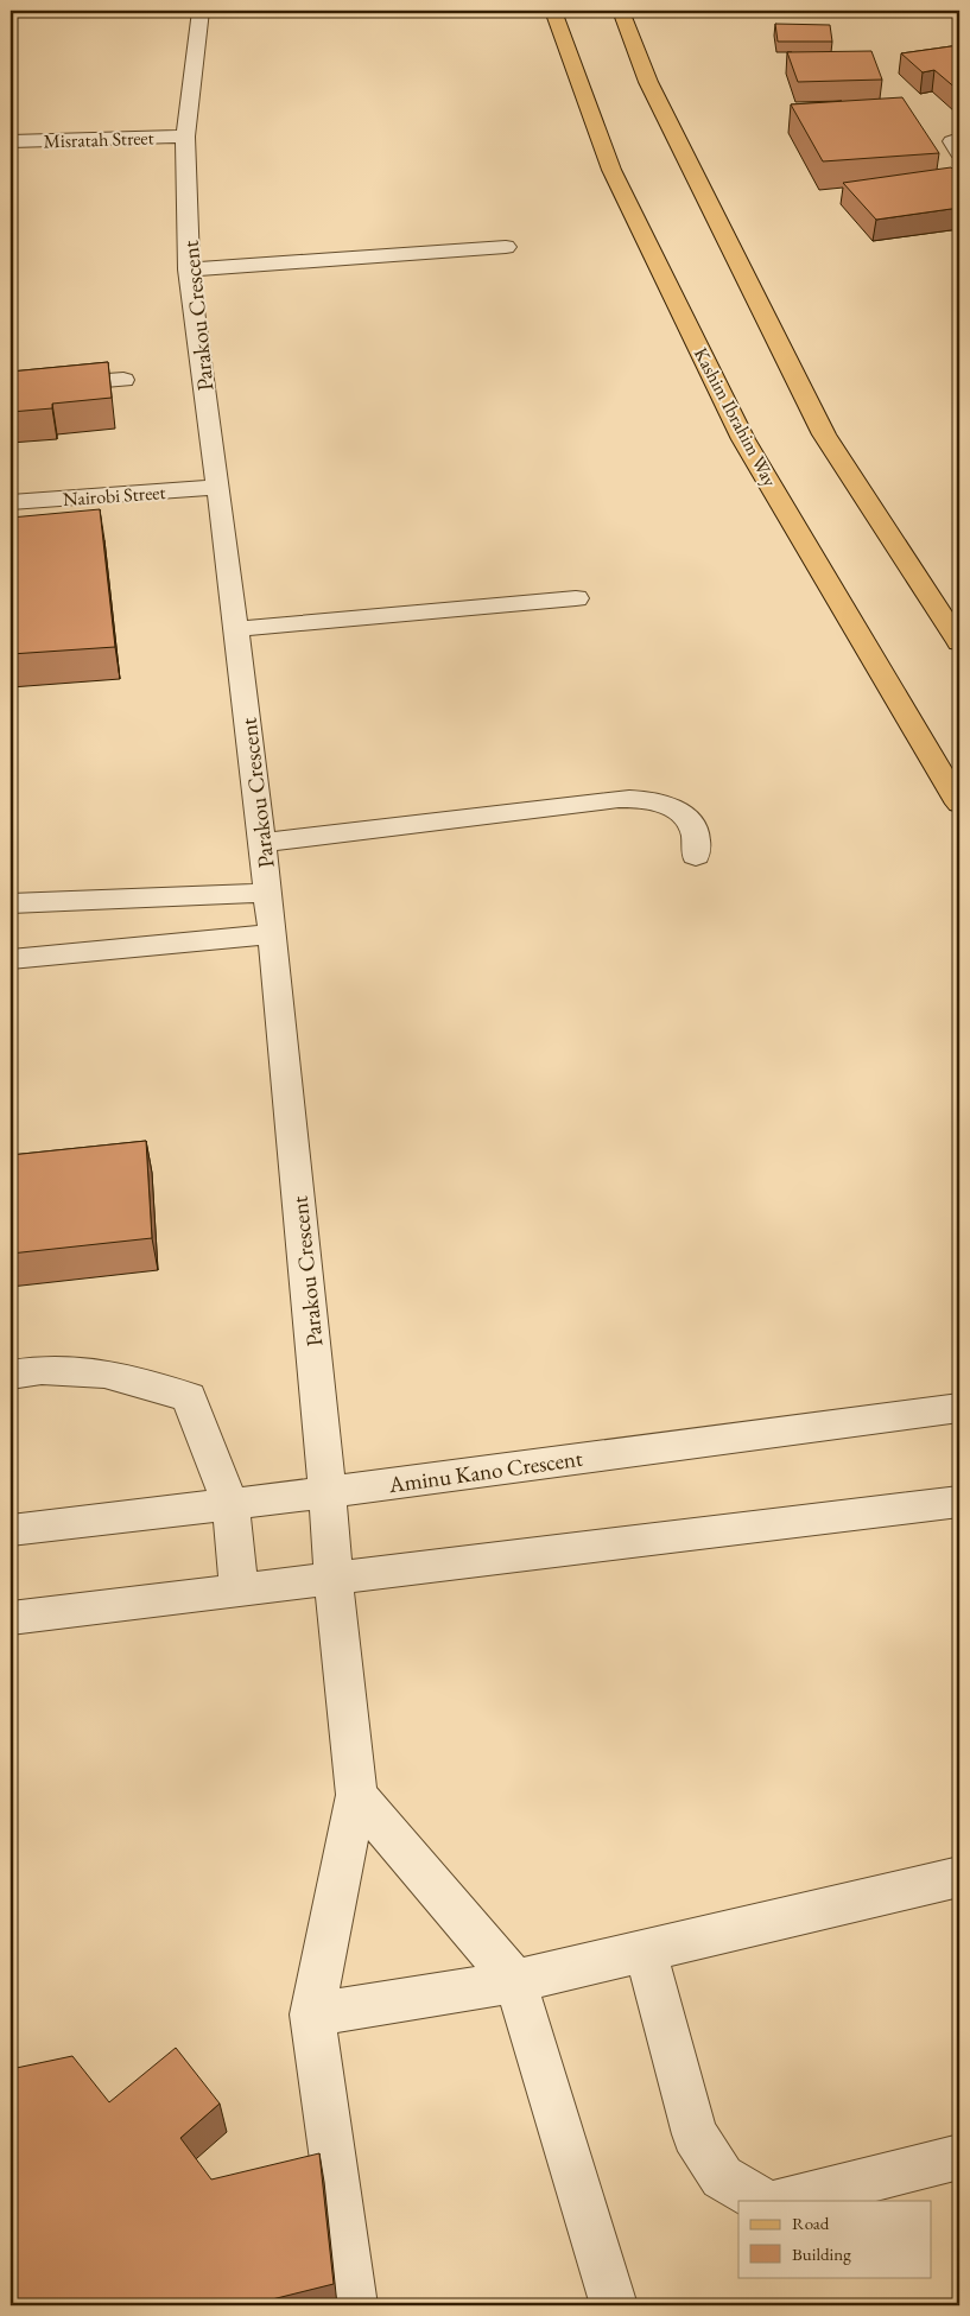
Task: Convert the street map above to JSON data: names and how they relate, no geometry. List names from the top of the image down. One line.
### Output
{"streets":{"main road":["Kashim Ibrahim Way"],"street":["Misratah Street","Parakou Crescent","Nairobi Street","Aminu Kano Crescent"]},"crossings":[["Misratah Street","Parakou Crescent"],["Parakou Crescent","Nairobi Street"],["Parakou Crescent","Aminu Kano Crescent"]],"legend":["Road","Building"]}
